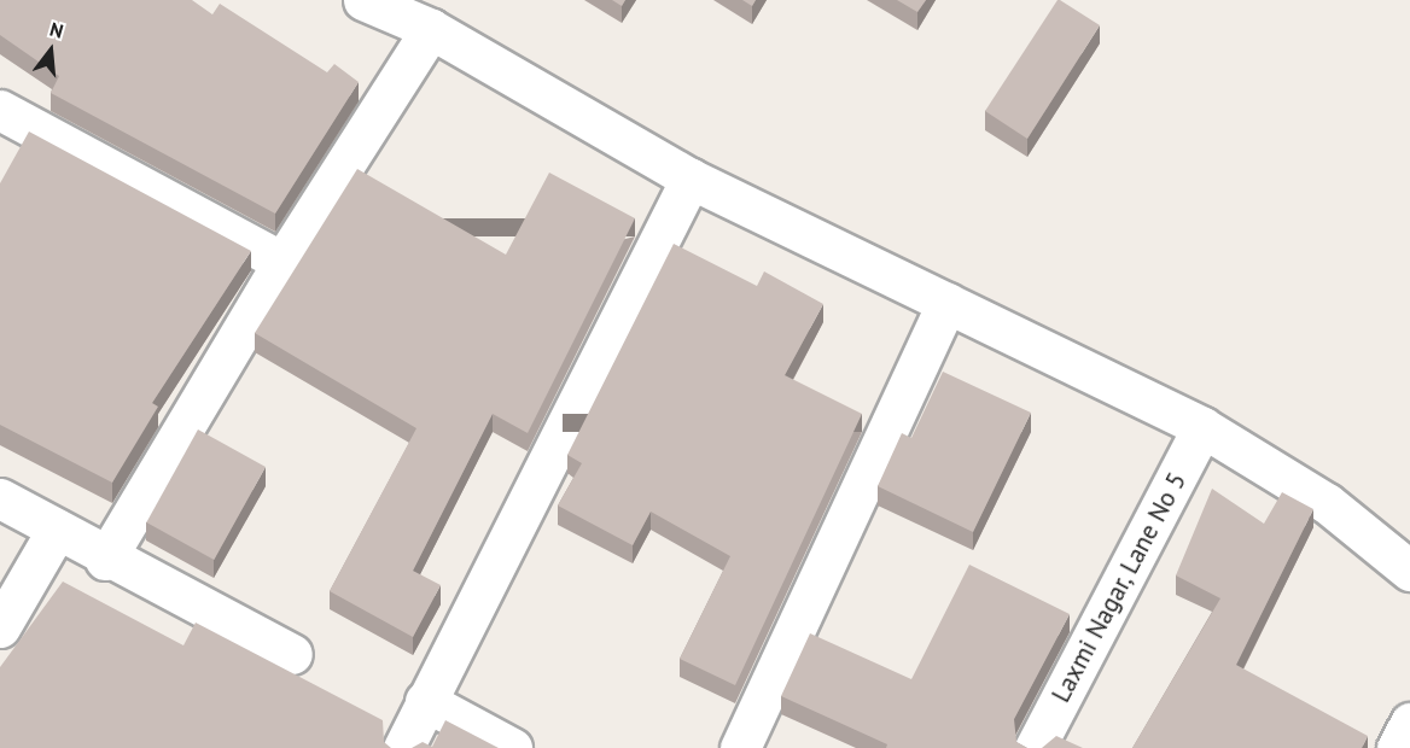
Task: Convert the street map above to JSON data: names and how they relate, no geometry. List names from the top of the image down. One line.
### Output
{"streets":{"street":["Laxmi Nagar, Lane No 5"]},"north":"top"}
